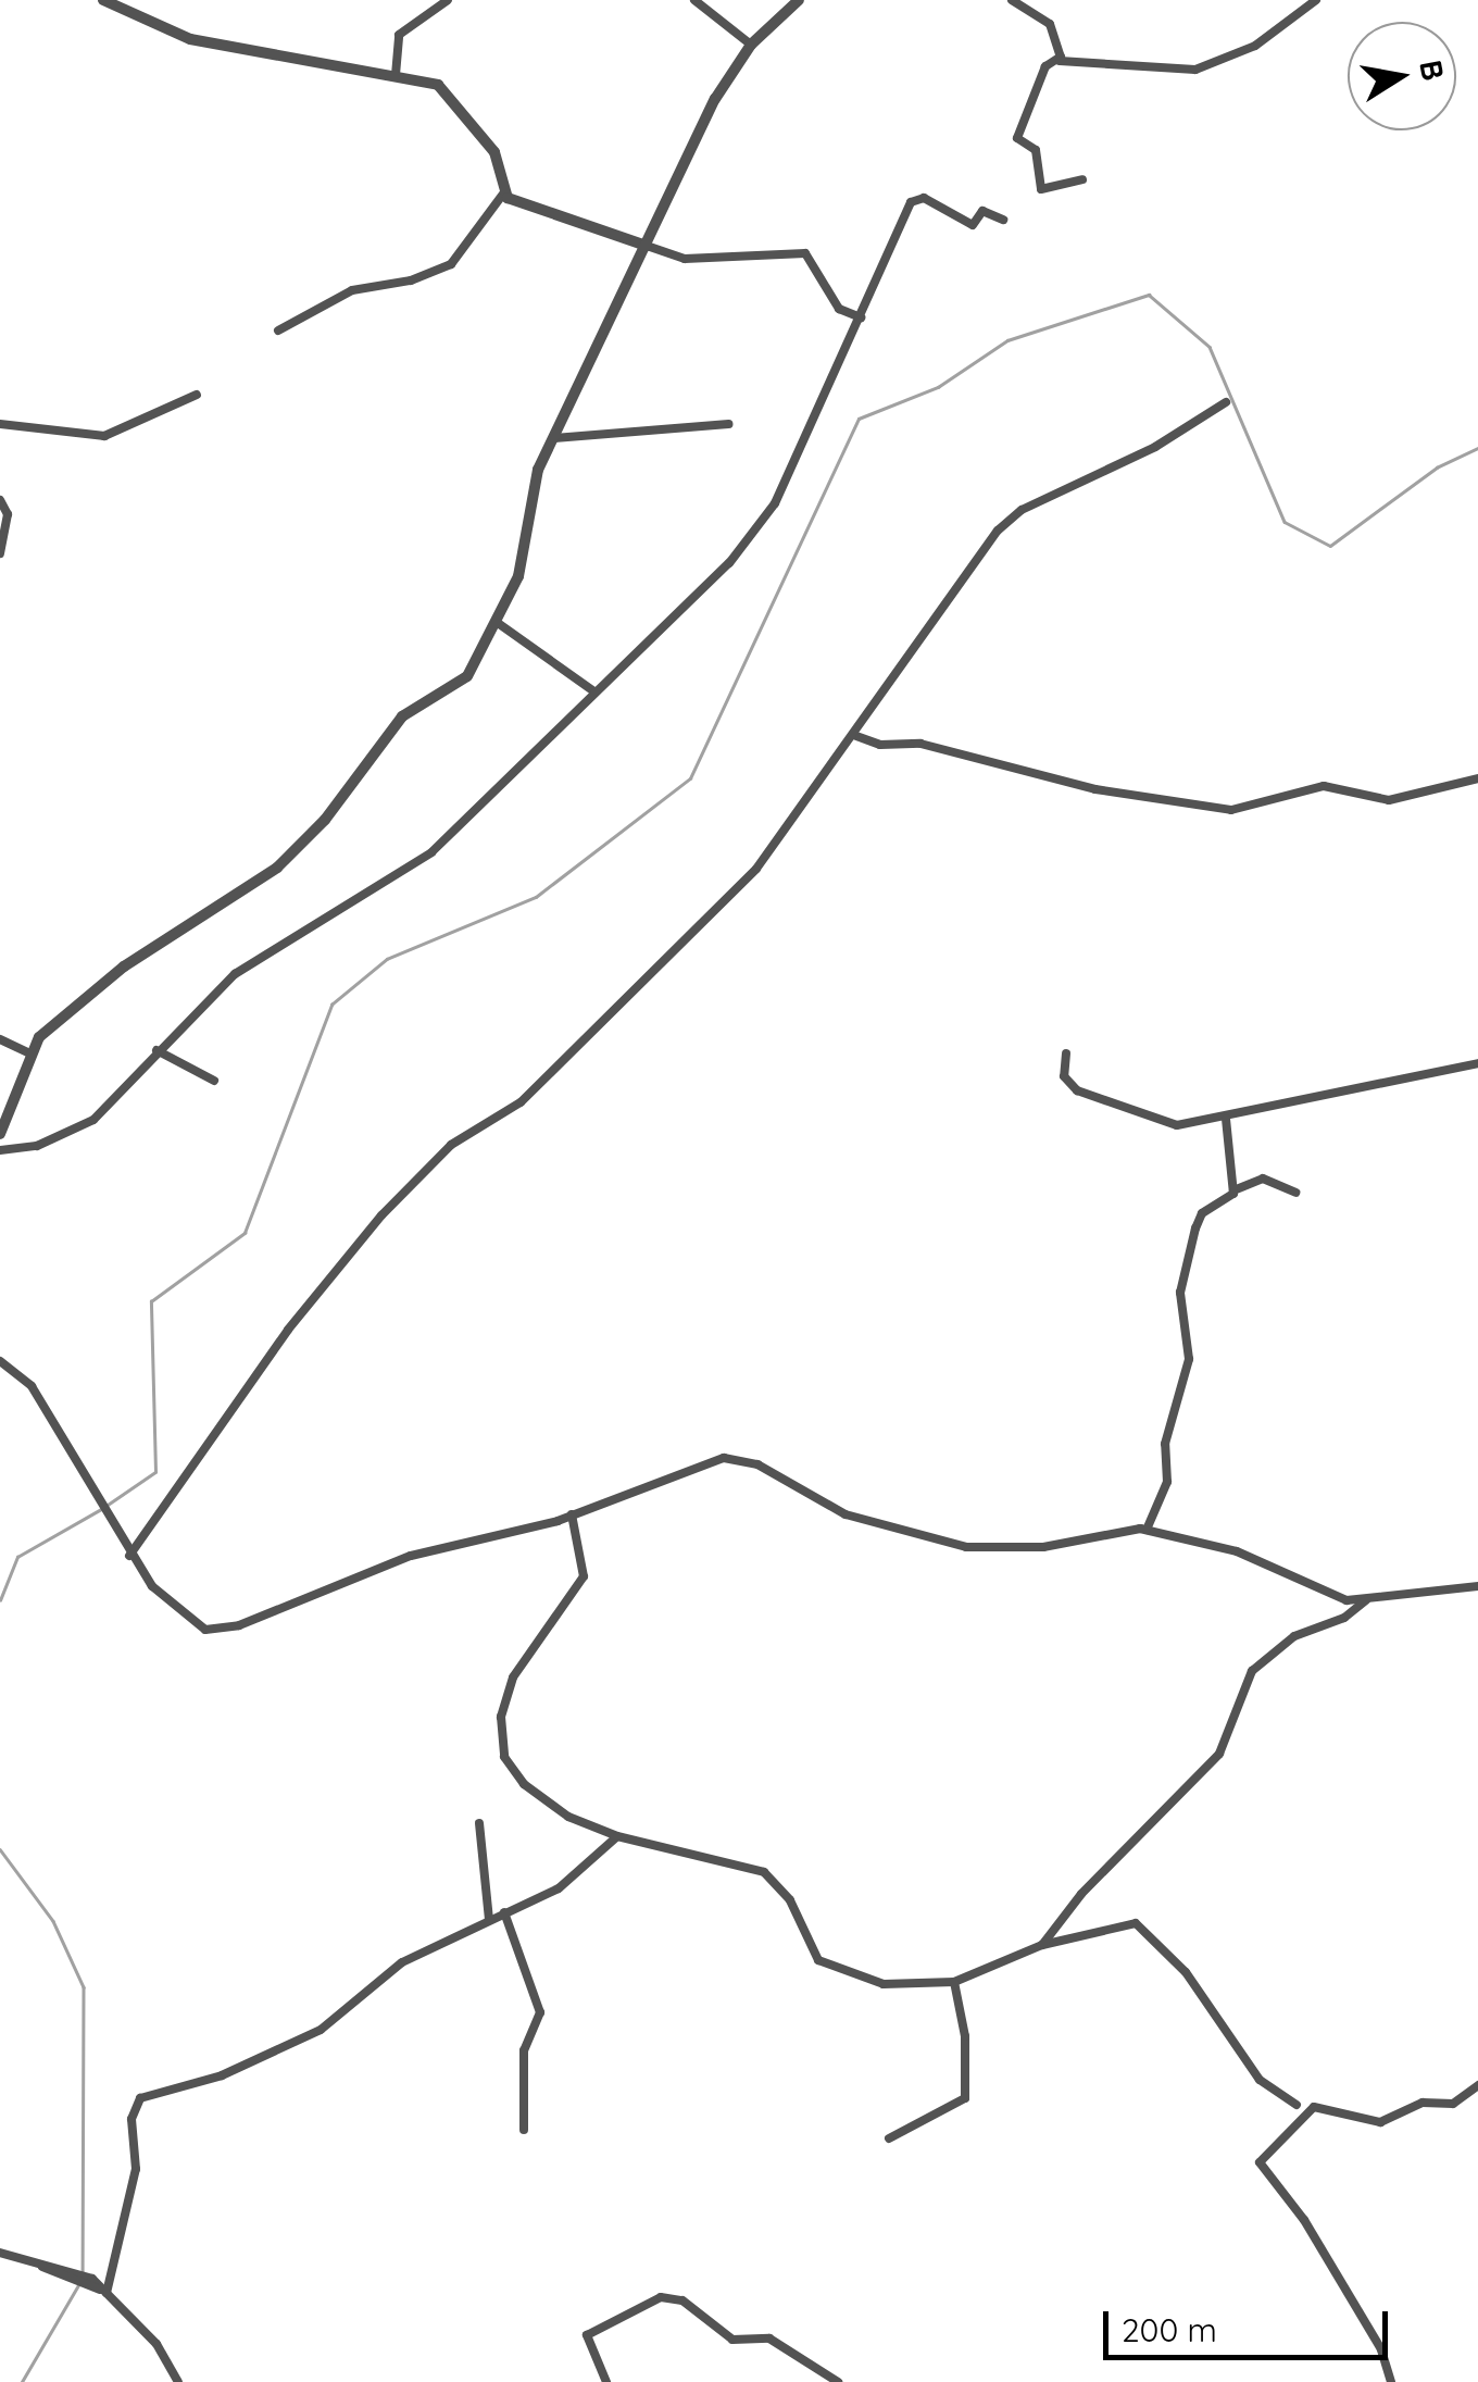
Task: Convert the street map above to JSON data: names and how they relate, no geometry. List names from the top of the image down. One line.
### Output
{"scale_bar":"200 m","north":"right"}
